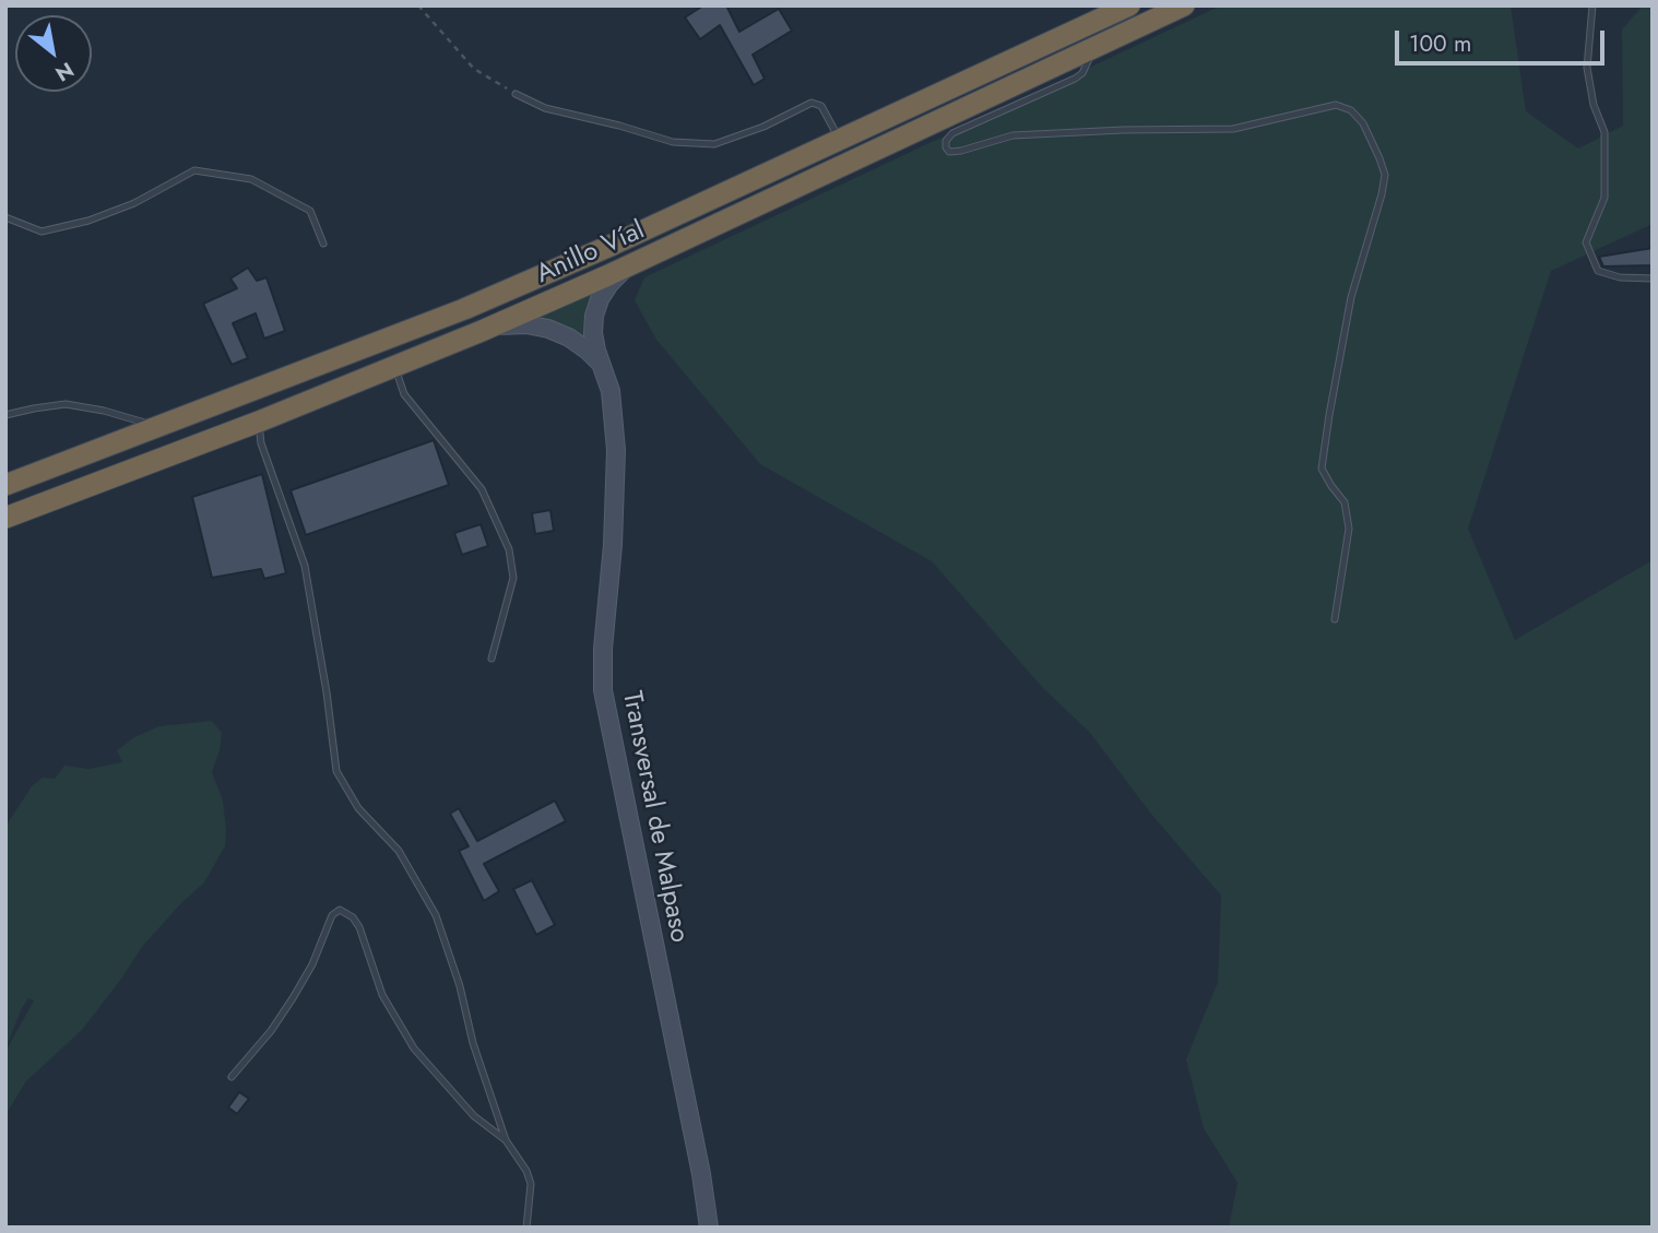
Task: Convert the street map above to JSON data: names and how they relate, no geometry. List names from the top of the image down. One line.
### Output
{"streets":{"highway":["Anillo Víal"],"main road":["Transversal de Malpaso"]},"crossings":[["Anillo Víal","Transversal de Malpaso"]],"scale_bar":"100 m","north":"bottom right"}
